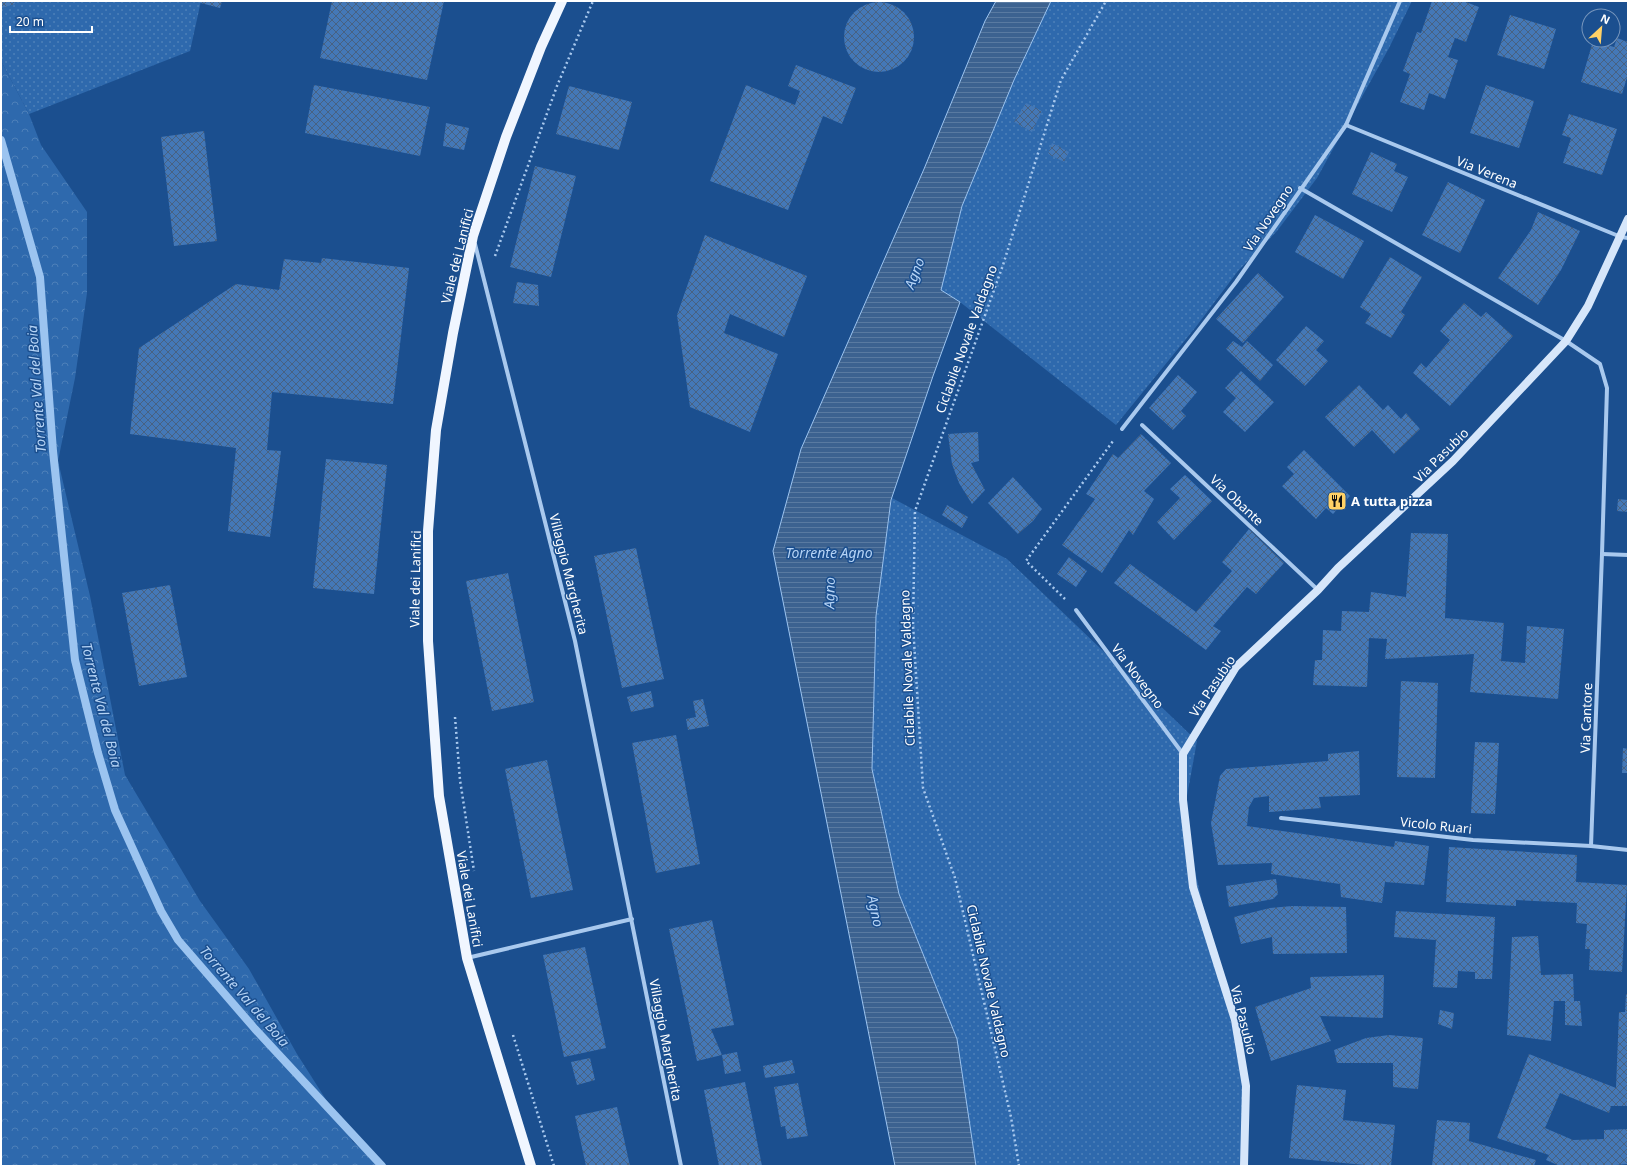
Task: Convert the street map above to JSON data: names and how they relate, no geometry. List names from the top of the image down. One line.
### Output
{"streets":{"main road":["Viale dei Lanifici","Via Pasubio"],"street":["Via Verena","Via Novegno","Via Obante","Villaggio Margherita","Via Cantore","Vicolo Ruari"],"path":["Ciclabile Novale Valdagno"]},"crossings":[["Via Verena","Via Novegno"],["Via Verena","Via Pasubio"],["Via Novegno","Via Pasubio"],["Viale dei Lanifici","Villaggio Margherita"],["Via Pasubio","Via Obante"],["Via Pasubio","Via Cantore"],["Via Cantore","Vicolo Ruari"]],"water":["Agno","Torrente Val del Boia","Torrente Agno"],"places":{"restaurant":["A tutta pizza"]},"scale_bar":"20 m","north":"top right"}
